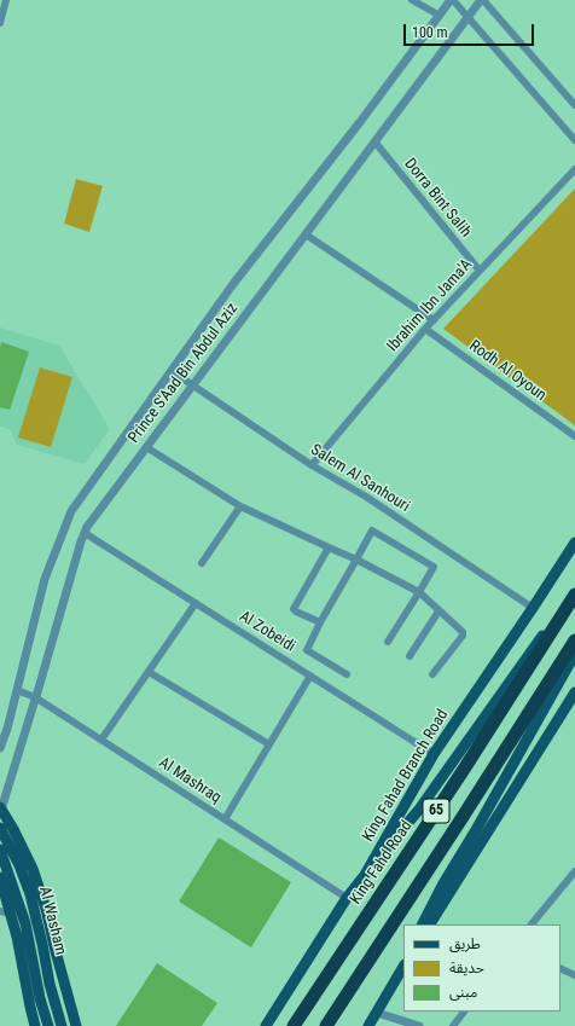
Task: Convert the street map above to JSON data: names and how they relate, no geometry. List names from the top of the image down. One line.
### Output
{"streets":{"highway":["65","King Fahd Road"],"main road":["King Fahad Branch Road","Al Washam"],"street":["Dorra Bint Salih","Ibrahim Ibn Jama'A","Rodh Al Oyoun","Prince S'Aad Bin Abdul Aziz","Salem Al Sanhouri","Al Zobeidi","Al Mashraq"]},"crossings":[["Dorra Bint Salih","Ibrahim Ibn Jama'A"],["Dorra Bint Salih","Prince S'Aad Bin Abdul Aziz"],["Ibrahim Ibn Jama'A","Rodh Al Oyoun"],["Ibrahim Ibn Jama'A","Salem Al Sanhouri"],["Prince S'Aad Bin Abdul Aziz","Salem Al Sanhouri"],["Prince S'Aad Bin Abdul Aziz","Al Zobeidi"],["Prince S'Aad Bin Abdul Aziz","Al Mashraq"],["Salem Al Sanhouri","King Fahad Branch Road"],["Al Zobeidi","King Fahad Branch Road"],["King Fahad Branch Road","Al Mashraq"]],"legend":["طريق","حديقة","مبنى"],"scale_bar":"100 m"}
